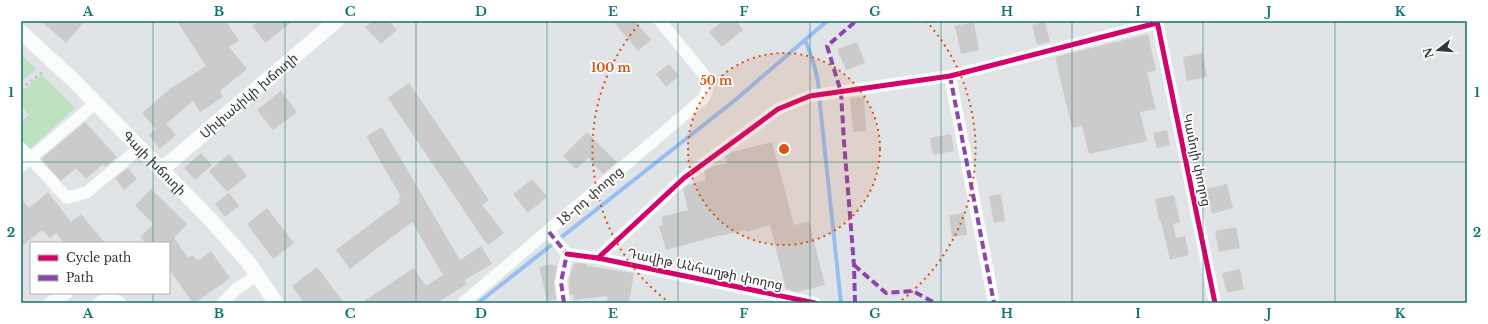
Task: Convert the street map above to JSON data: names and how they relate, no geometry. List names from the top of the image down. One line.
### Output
{"streets":{"main road":["Սիփանիկի խճուղի","Գայի խճուղի"],"street":["Կամոյի փողոց","18-րդ փողոց","Դավիթ Անհաղթի փողոց"]},"crossings":[["Սիփանիկի խճուղի","Գայի խճուղի"]],"legend":["Cycle path","Path"],"north":"left","grid":{"columns":["A","B","C","D","E","F","G","H","I","J","K"],"rows":["1","2"]},"rings":["100 m","50 m"]}
